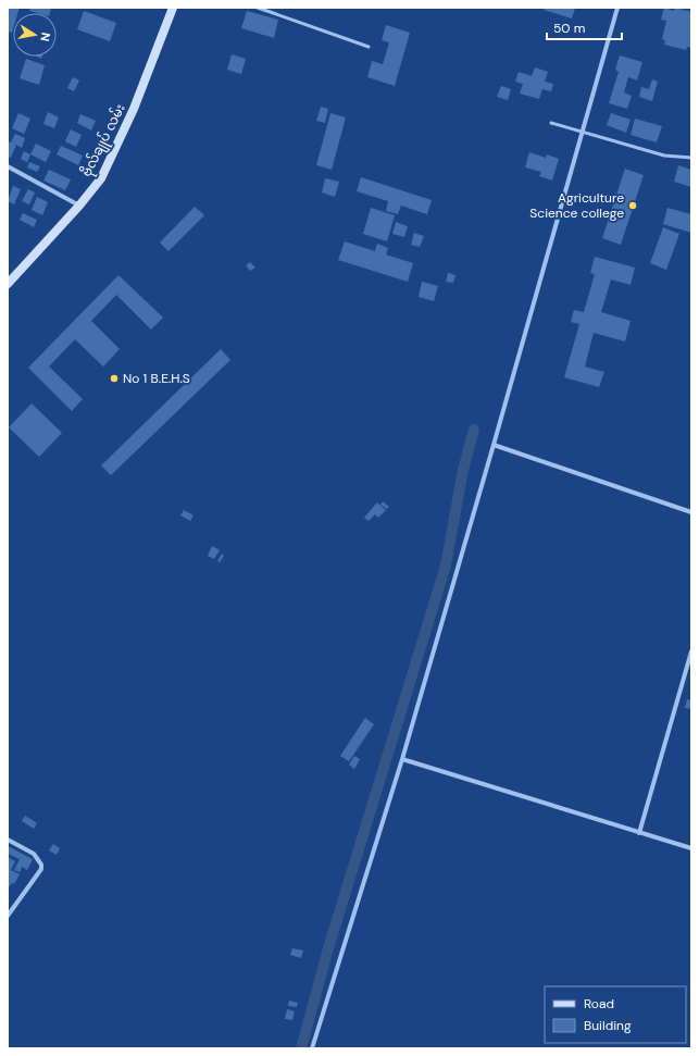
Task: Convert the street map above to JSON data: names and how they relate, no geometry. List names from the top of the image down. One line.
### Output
{"streets":{"main road":["ဗိုလ်ချုပ် လမ်း"]},"places":["Agriculture Science college","No 1 B.E.H.S"],"legend":["Road","Building"],"scale_bar":"50 m","north":"right"}
